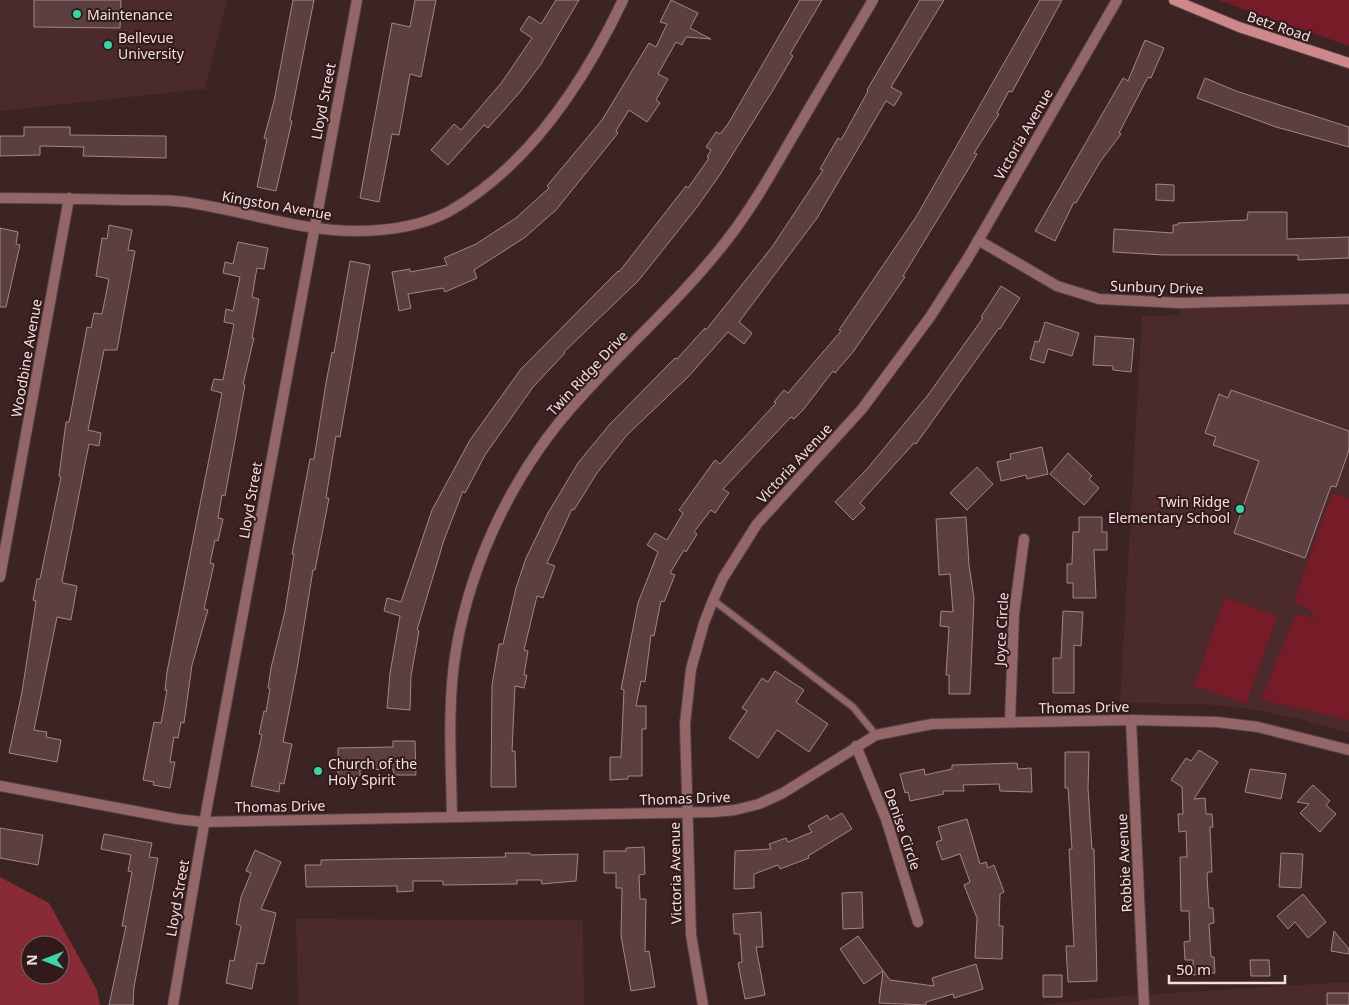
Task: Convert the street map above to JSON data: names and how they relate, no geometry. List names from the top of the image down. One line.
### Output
{"streets":{"street":["Betz Road","Lloyd Street","Victoria Avenue","Kingston Avenue","Sunbury Drive","Woodbine Avenue","Twin Ridge Drive","Joyce Circle","Thomas Drive","Denise Circle","Robbie Avenue"]},"crossings":[["Lloyd Street","Kingston Avenue"],["Lloyd Street","Thomas Drive"],["Victoria Avenue","Sunbury Drive"],["Victoria Avenue","Thomas Drive"],["Kingston Avenue","Woodbine Avenue"],["Twin Ridge Drive","Thomas Drive"],["Joyce Circle","Thomas Drive"],["Thomas Drive","Denise Circle"],["Thomas Drive","Robbie Avenue"]],"places":["Maintenance","Bellevue University","Twin Ridge Elementary School","Church of the Holy Spirit"],"scale_bar":"50 m","north":"left"}
